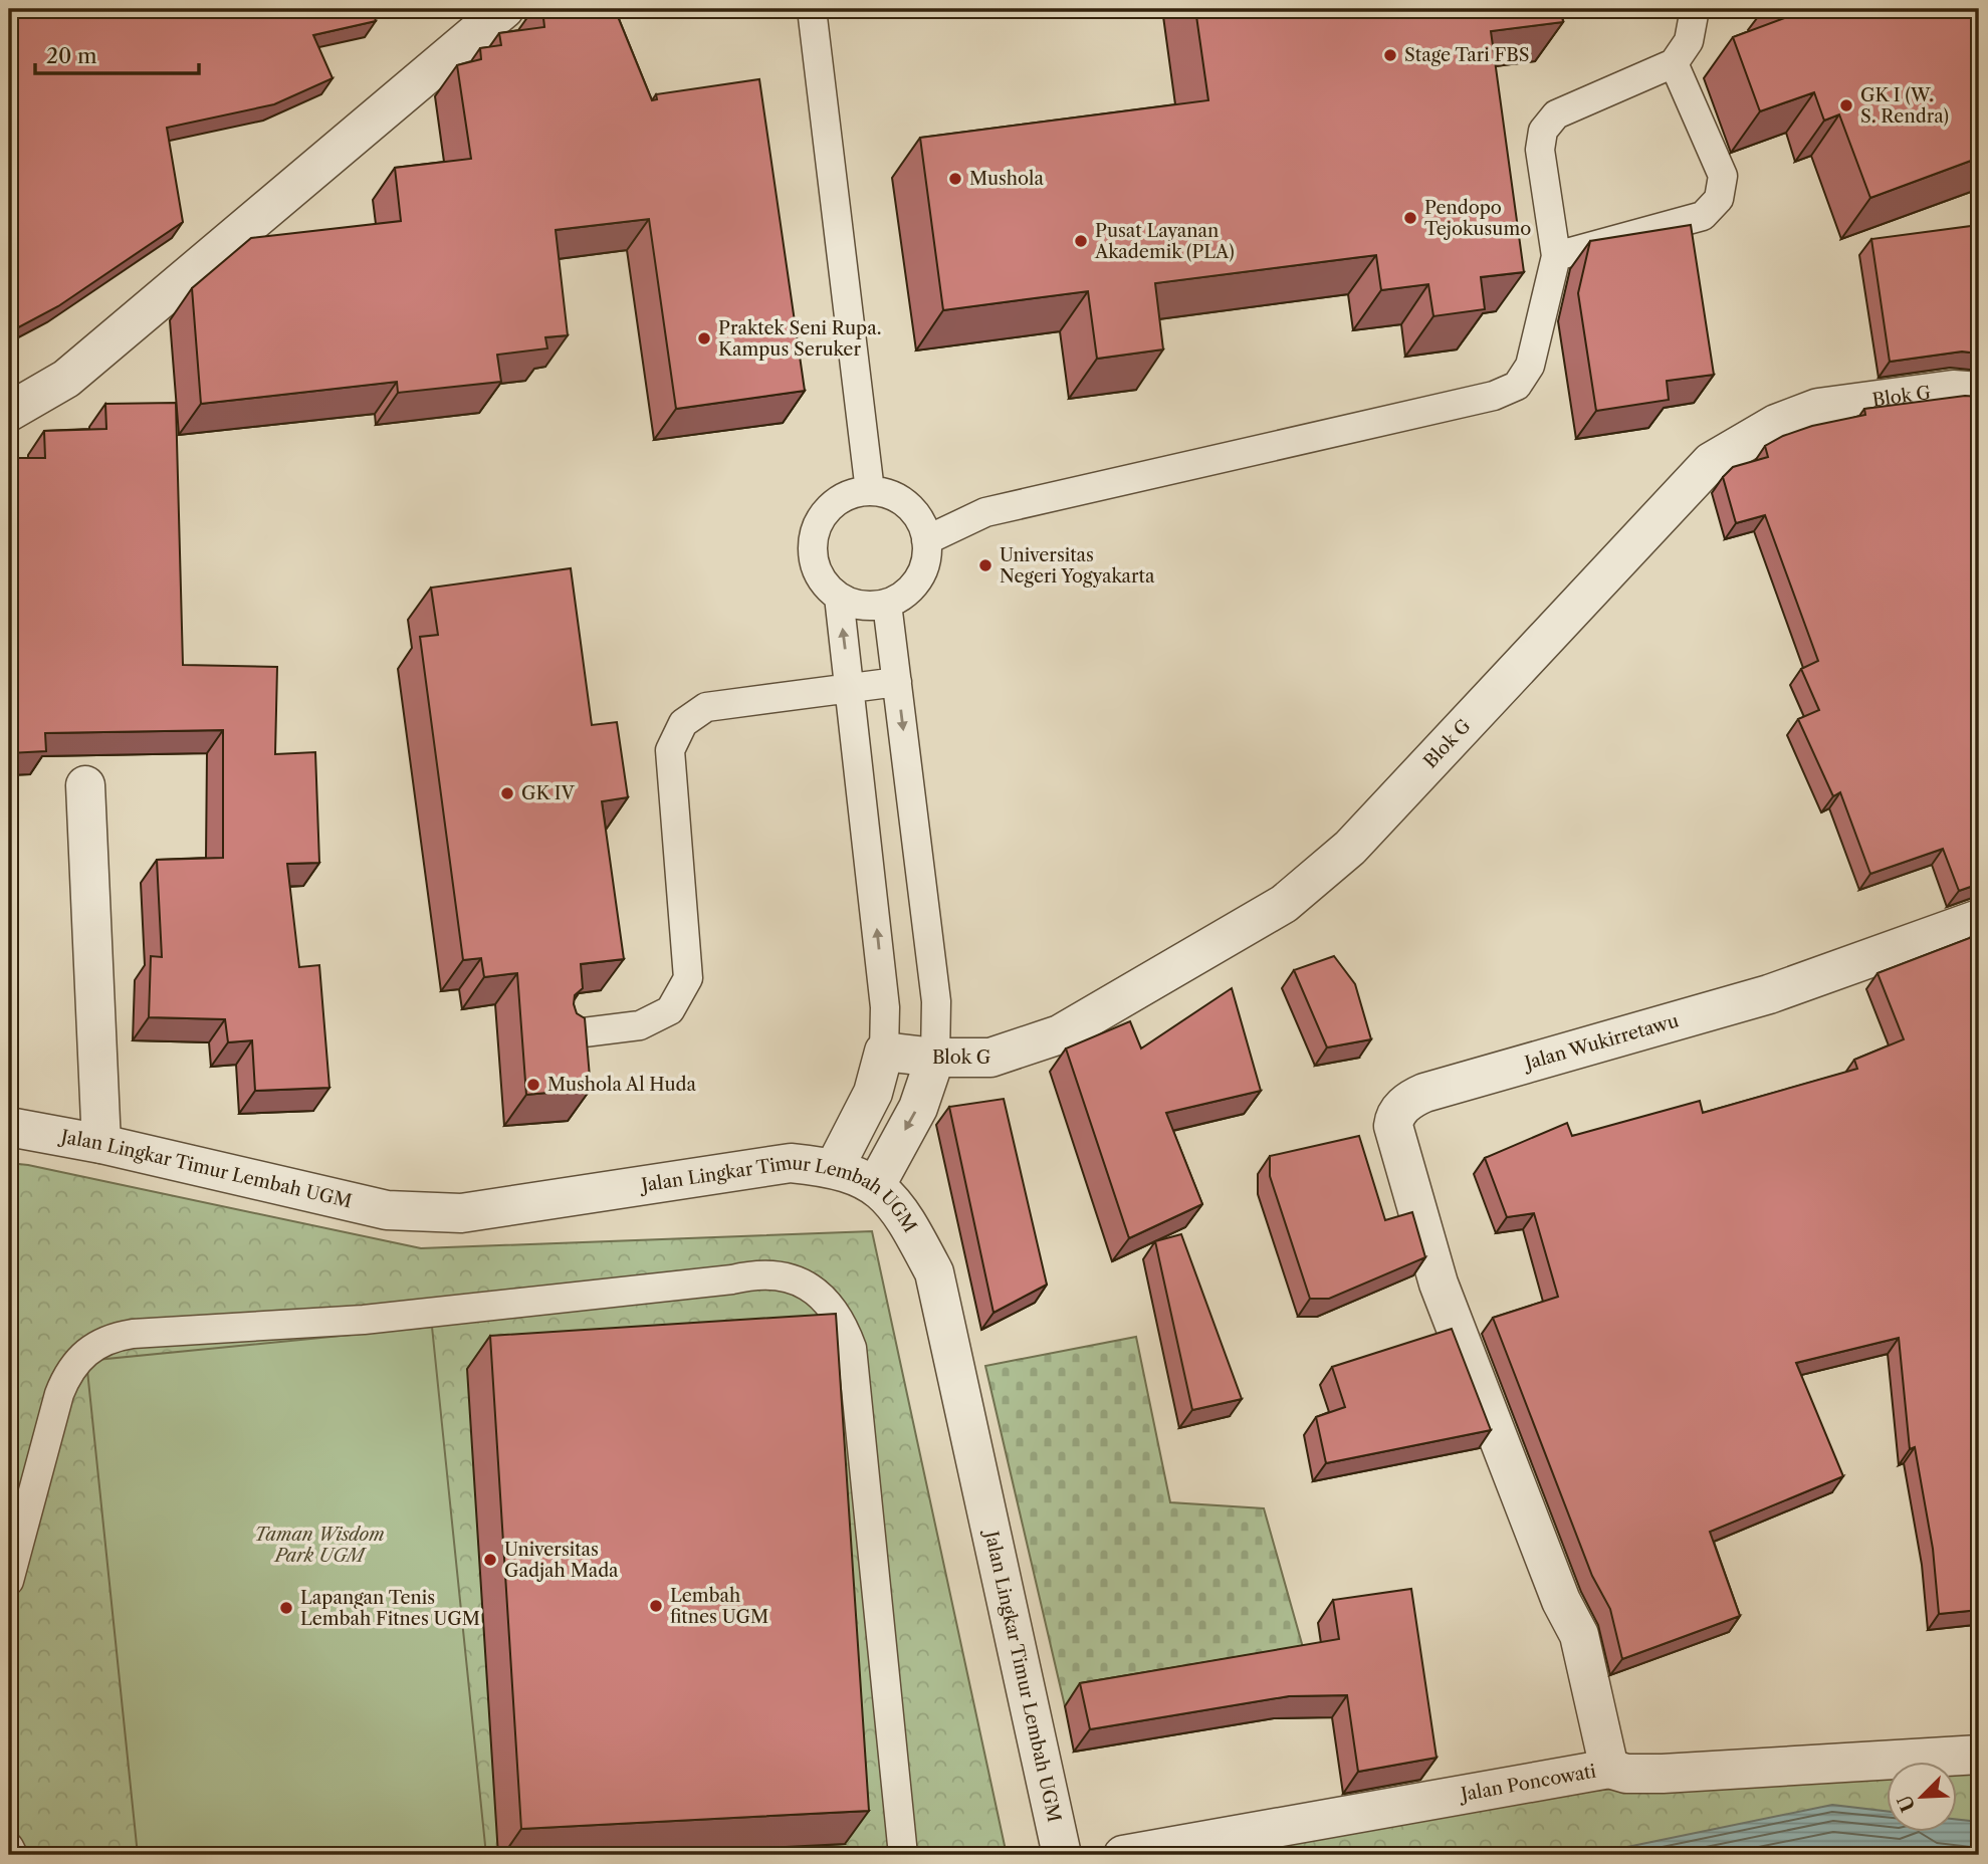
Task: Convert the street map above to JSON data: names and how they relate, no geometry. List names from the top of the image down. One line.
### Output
{"streets":{"street":["Blok G","Jalan Wukirretawu","Jalan Lingkar Timur Lembah UGM","Jalan Poncowati"]},"crossings":[["Jalan Wukirretawu","Jalan Poncowati"]],"parks":["Taman Wisdom Park UGM"],"places":["Stage Tari FBS","GK I (W. S. Rendra)","Mushola","Pendopo Tejokusumo","Pusat Layanan Akademik (PLA)","Praktek Seni Rupa. Kampus Seruker","Universitas Negeri Yogyakarta","GK IV","Mushola Al Huda","Universitas Gadjah Mada","Lembah fitnes UGM","Lapangan Tenis Lembah Fitnes UGM"],"scale_bar":"20 m","north":"bottom left"}
